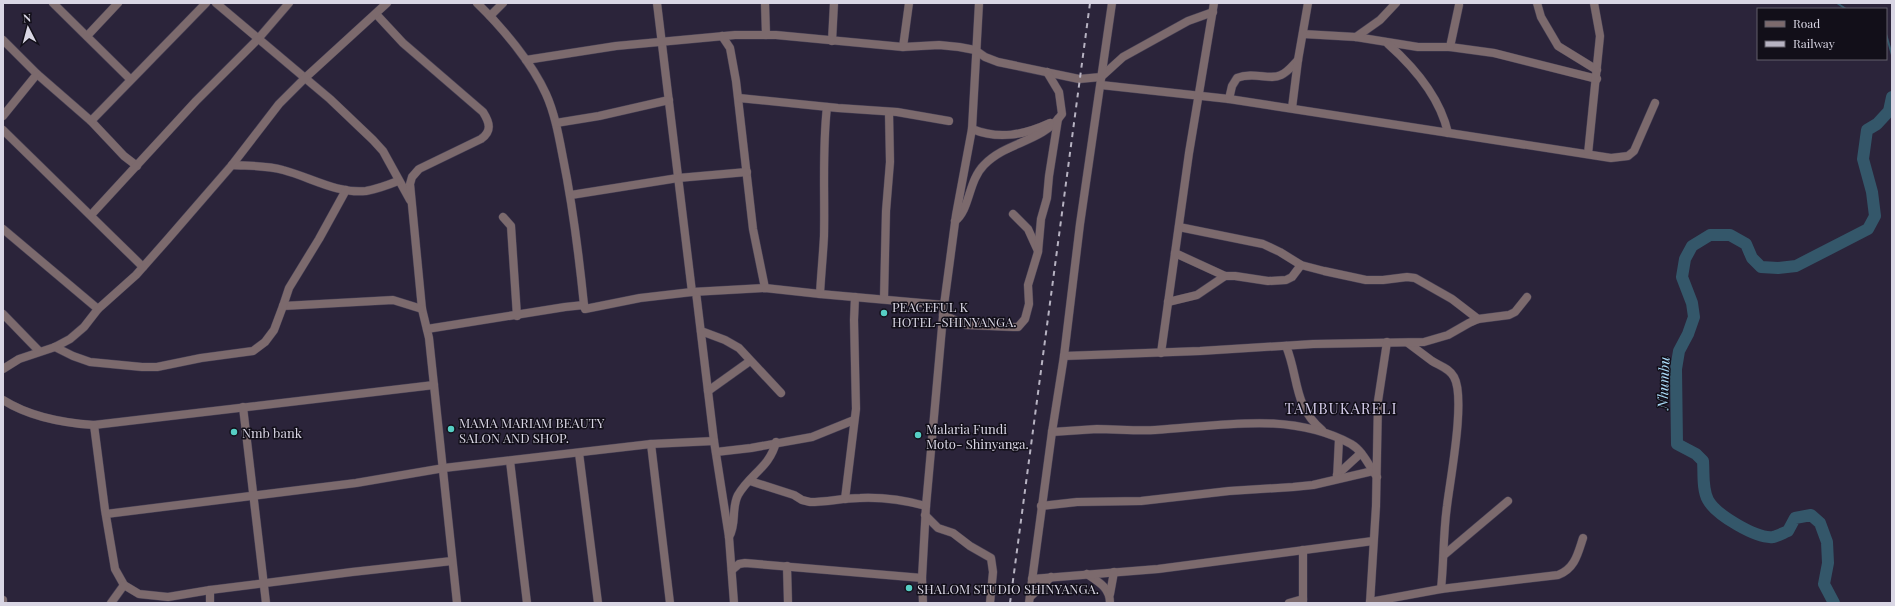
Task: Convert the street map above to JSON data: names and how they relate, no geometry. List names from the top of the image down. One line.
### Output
{"districts":["TAMBUKARELI"],"water":["Nhumbu"],"places":["PEACEFUL K HOTEL-SHINYANGA.","MAMA MARIAM BEAUTY SALON AND SHOP.","Nmb bank","Malaria Fundi Moto- Shinyanga.","SHALOM STUDIO SHINYANGA."],"legend":["Road","Railway"],"north":"top"}
